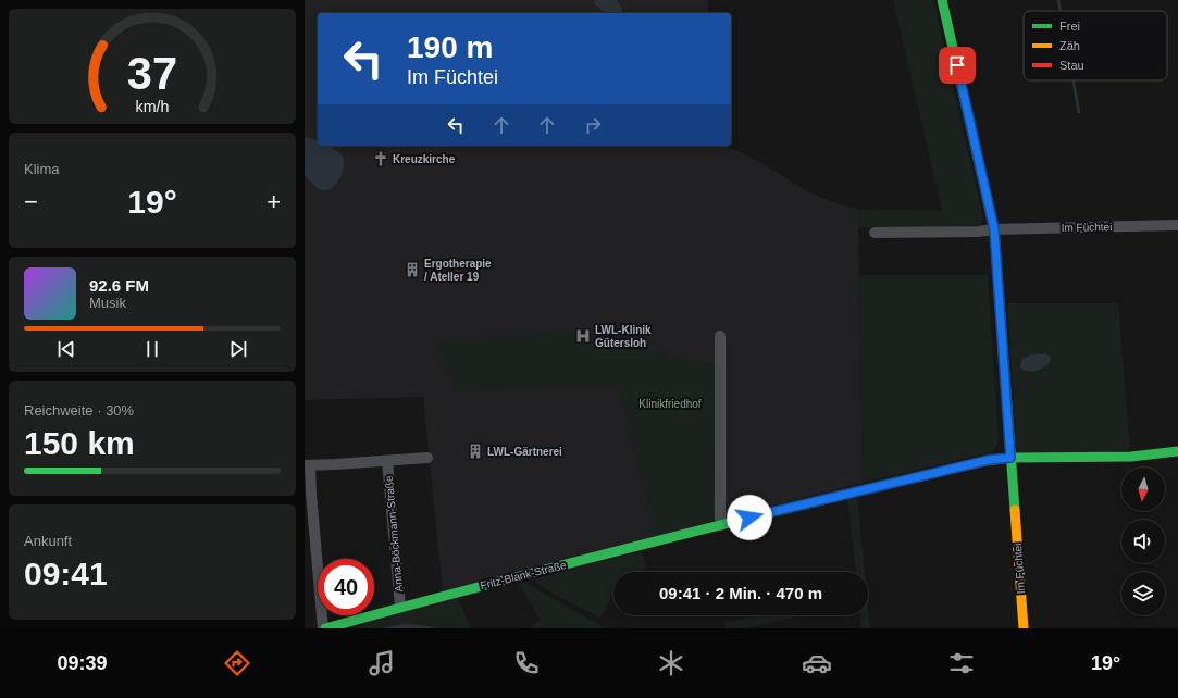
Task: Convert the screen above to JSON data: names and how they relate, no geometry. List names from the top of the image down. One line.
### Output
{"streets":{"street":["Im Füchtei","Anna-Böckmann-Straße","Fritz-Blank-Straße"]},"crossings":[["Im Füchtei","Fritz-Blank-Straße"],["Anna-Böckmann-Straße","Fritz-Blank-Straße"]],"parks":["Klinikfriedhof"],"places":{"church":["Kreuzkirche"],"building":["Ergotherapie / Ateller 19","LWL-Gärtnerei"],"hospital":["LWL-Klinik Gütersloh"]},"legend":["Frei","Zäh","Stau"],"north":"bottom","page":{"turn":["190 m","Im Füchtei"],"tile":["Klima",["Reichweite · 30%","150 km"],["Ankunft","09:41"]],"heat":["−","19°","+"],"song":["92.6 FM","Musik"],"limit":"40","trip":"09:41 · 2 Min. · 470 m","tabs":["09:39","19°"],"gauge":["37","km/h"]}}
